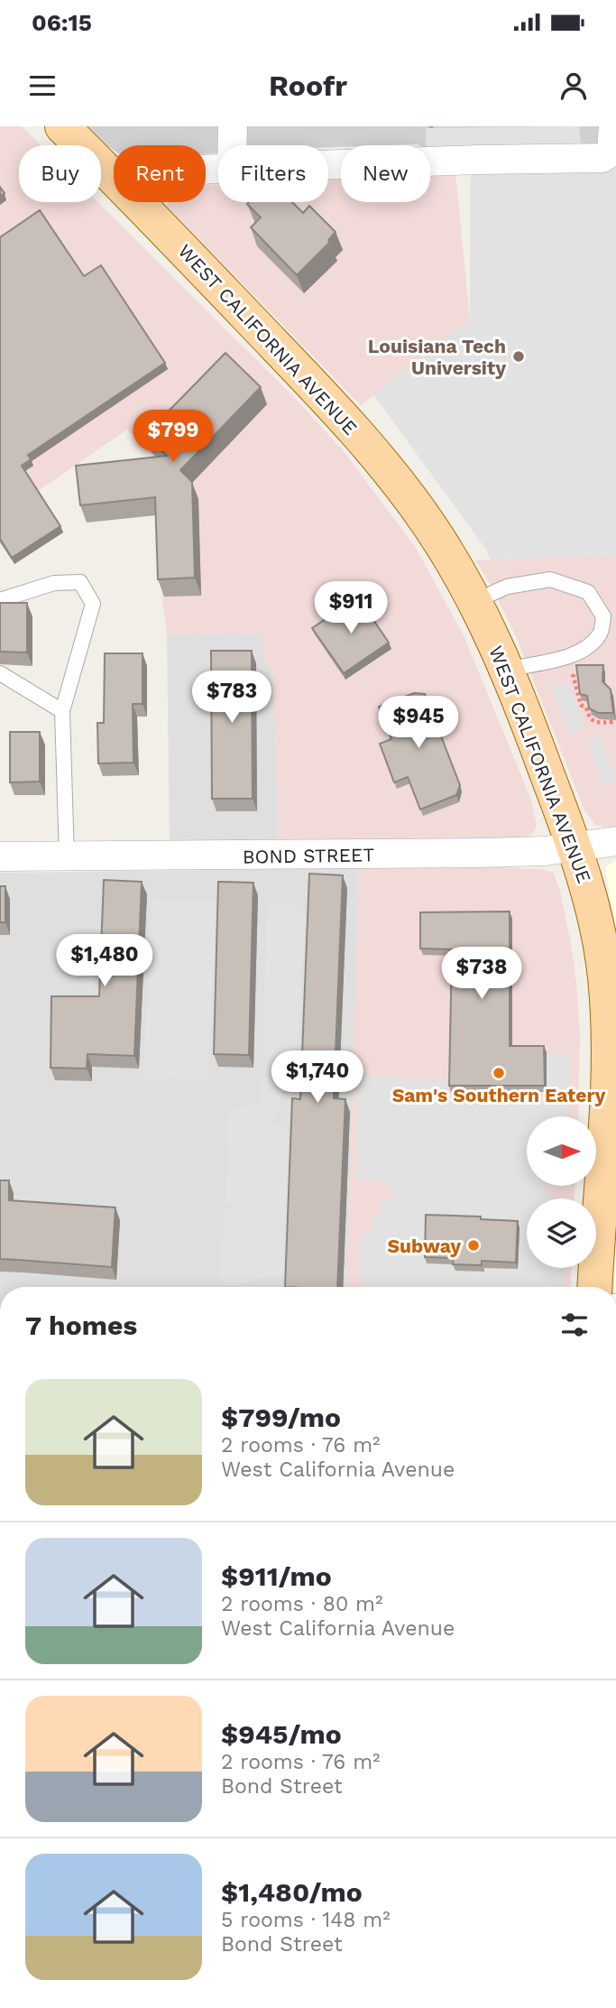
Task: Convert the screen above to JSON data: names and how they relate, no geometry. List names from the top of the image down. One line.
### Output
{"streets":{"main road":["WEST CALIFORNIA AVENUE"],"street":["BOND STREET"]},"crossings":[["WEST CALIFORNIA AVENUE","BOND STREET"]],"places":["Louisiana Tech University","Sam's Southern Eatery","Subway"],"north":"right","page":{"status":"06:15","header":"Roofr","chip":["Buy","Rent","Filters","New"],"price":["$799","$911","$783","$945","$1,480","$738","$1,740"],"heading":"7 homes","list":[{"name":"$799/mo","note":"2 rooms · 76 m² · West California Avenue"},{"name":"$911/mo","note":"2 rooms · 80 m² · West California Avenue"},{"name":"$945/mo","note":"2 rooms · 76 m² · Bond Street"},{"name":"$1,480/mo","note":"5 rooms · 148 m² · Bond Street"}]}}
